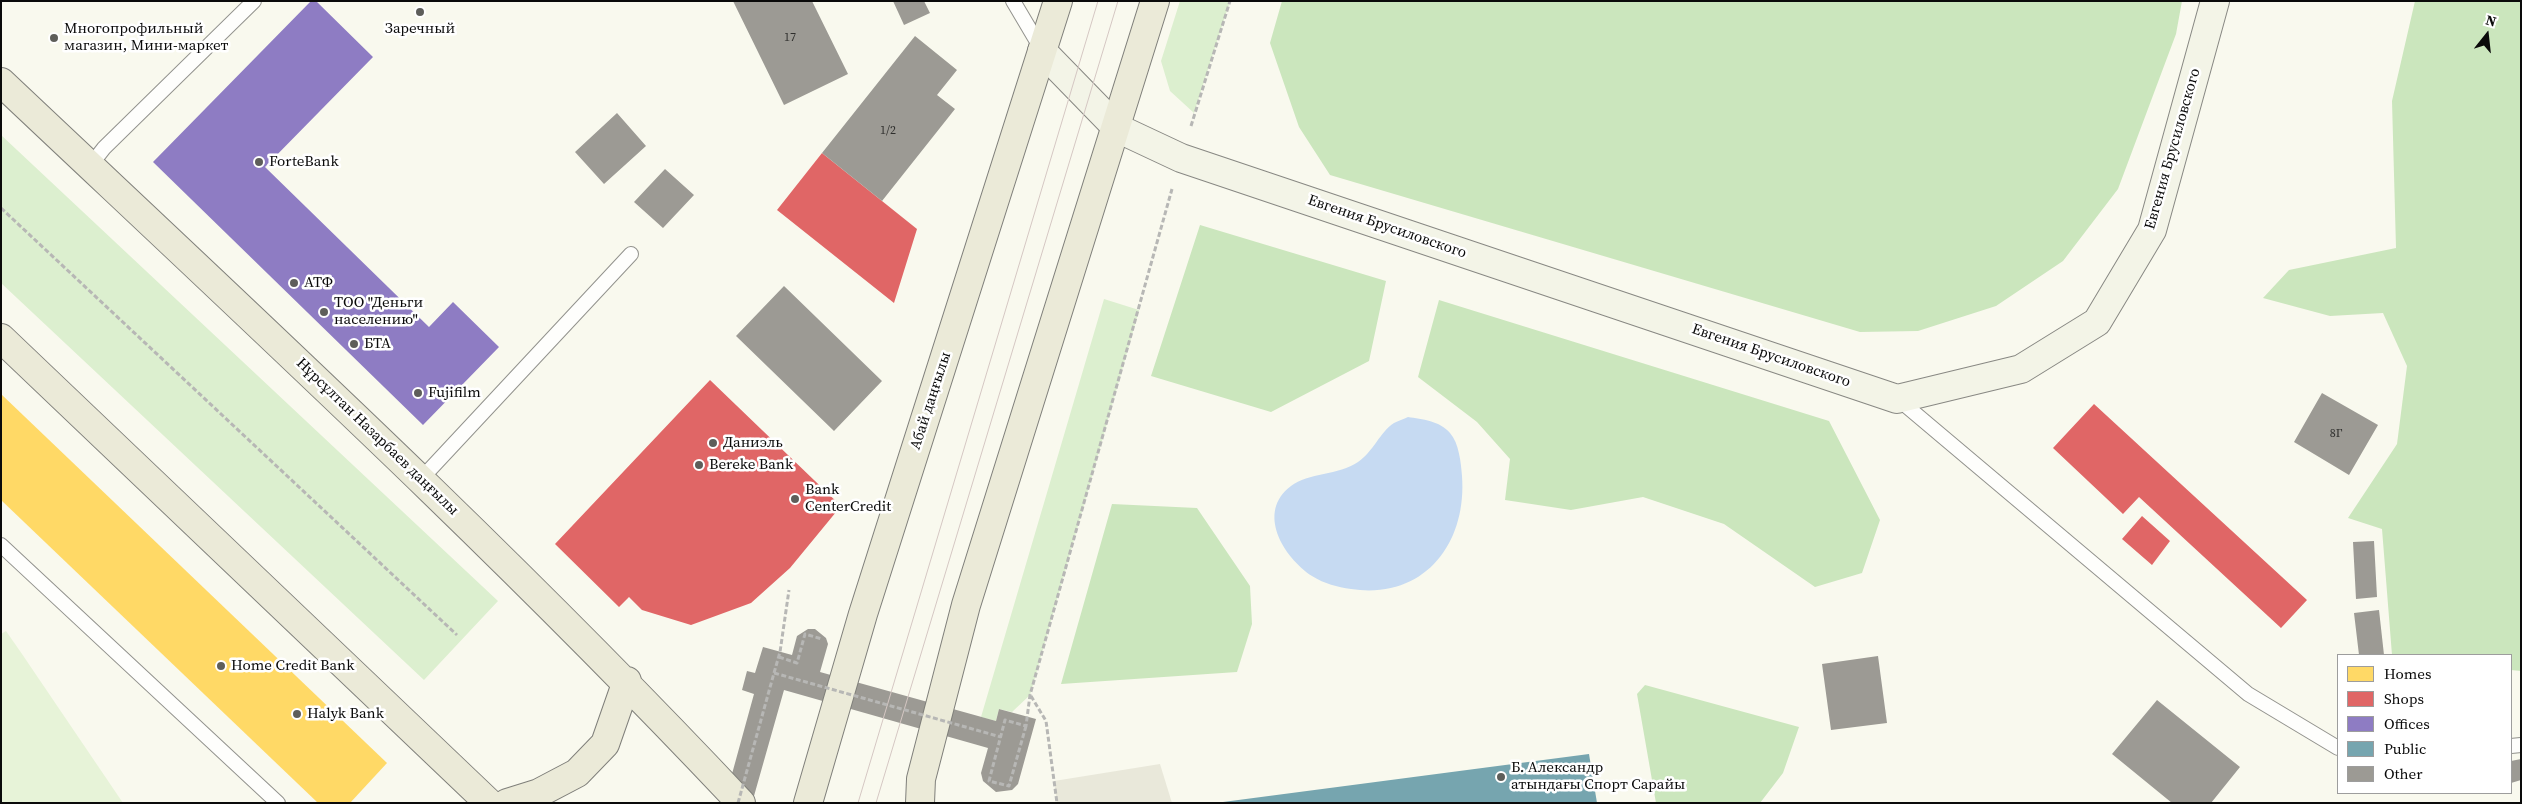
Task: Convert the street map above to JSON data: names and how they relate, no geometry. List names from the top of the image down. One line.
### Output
{"streets":{"main road":["Абай даңғылы","Нұрсұлтан Назарбаев даңғылы"],"street":["Евгения Брусиловского"]},"places":["Заречный","Многопрофильный магазин, Мини-маркет","ForteBank","АТФ","ТОО \"Деньги населению\"","БТА","Fujifilm","Даниэль","Bereke Bank","Bank CenterCredit","Home Credit Bank","Halyk Bank","Б. Александр атындағы Спорт Сарайы"],"house_numbers":["17","1/2","8Г"],"legend":["Homes","Shops","Offices","Public","Other"],"north":"top"}
